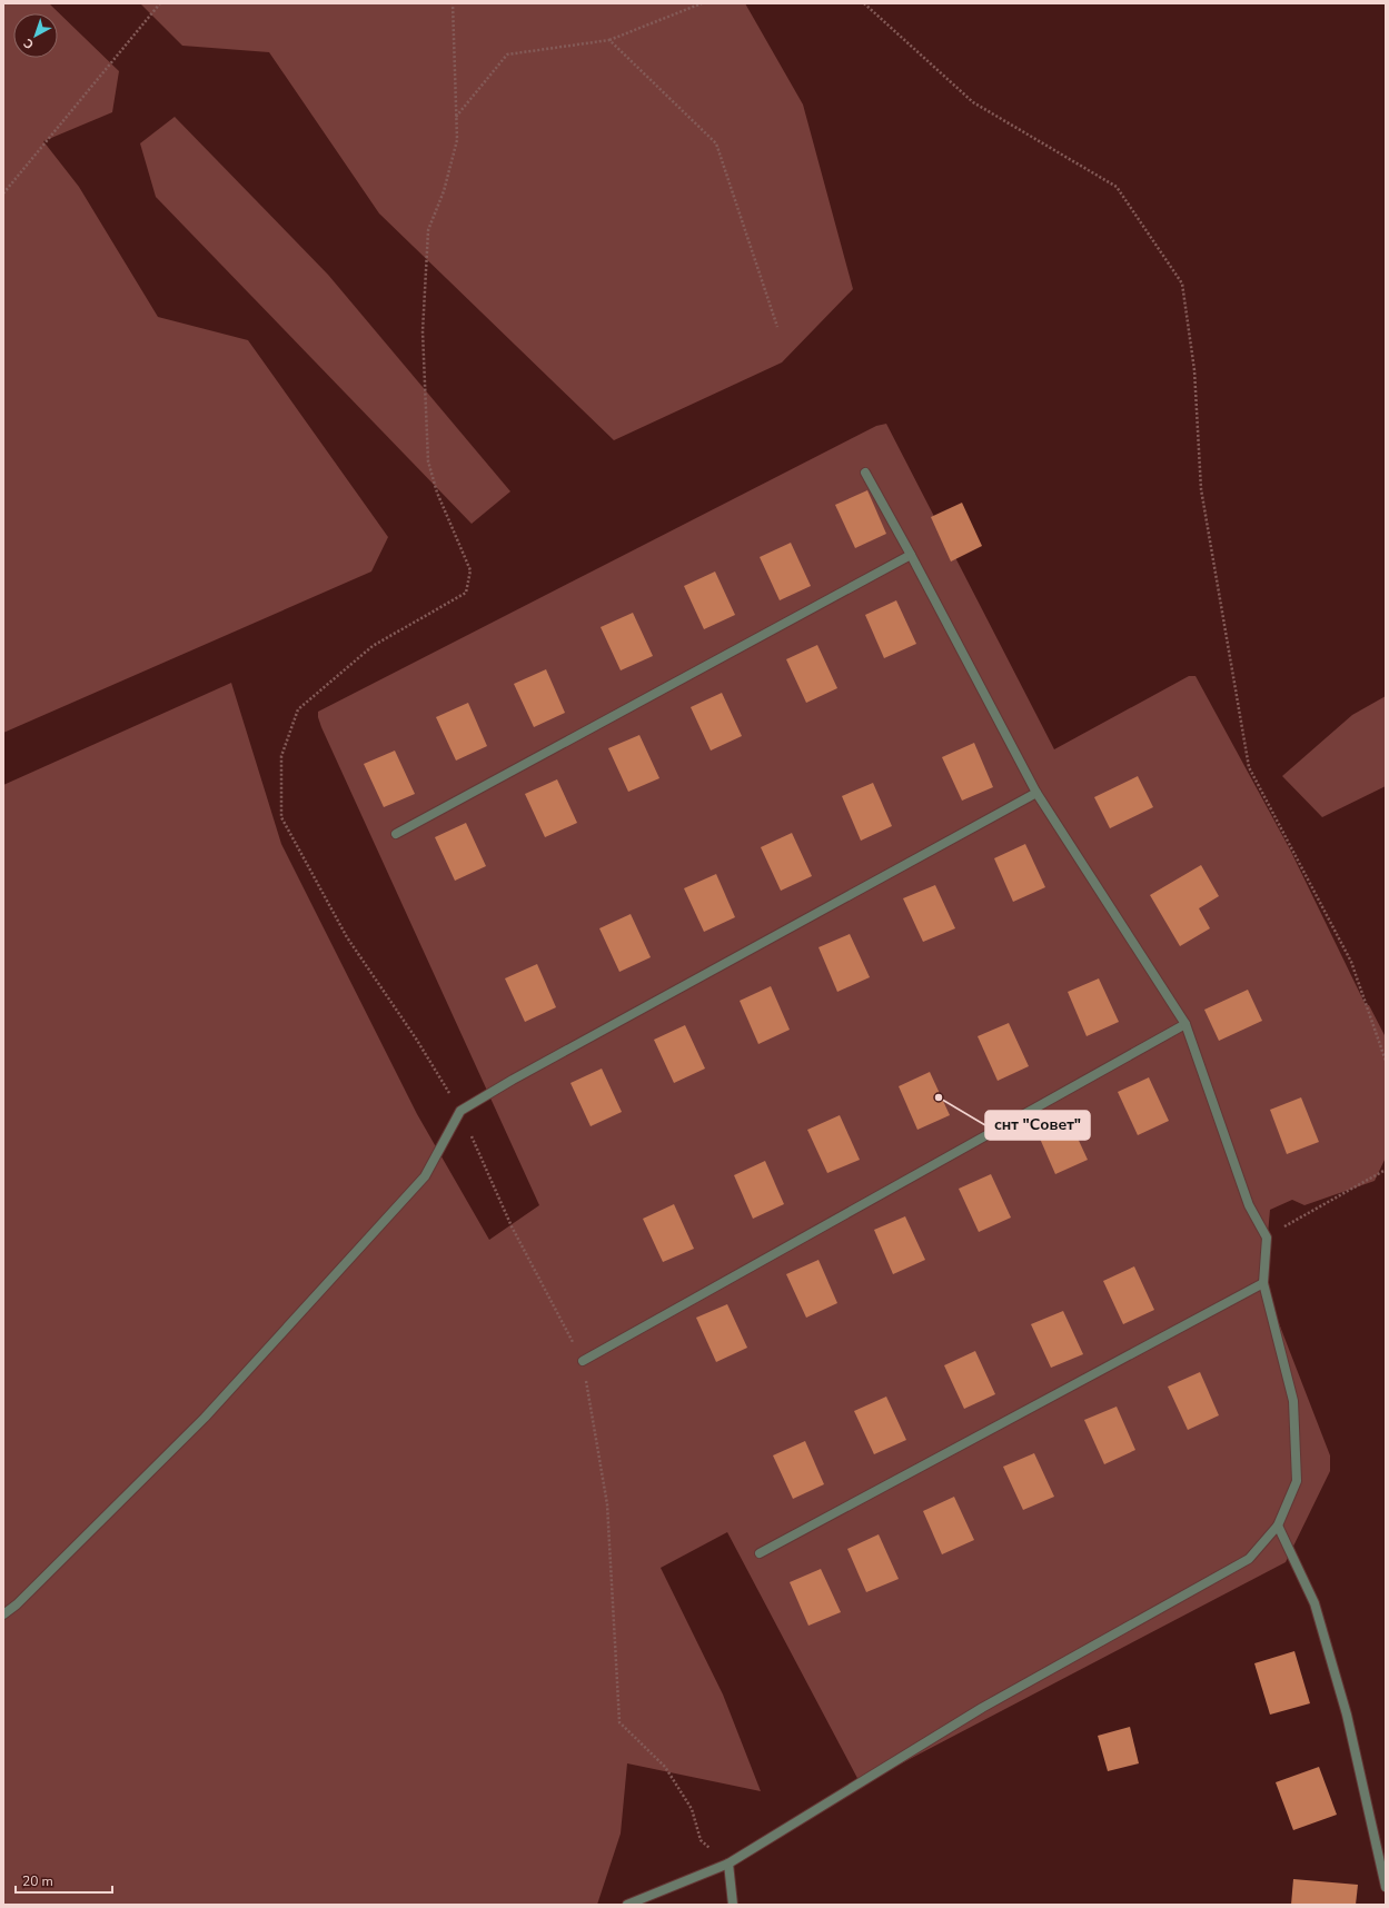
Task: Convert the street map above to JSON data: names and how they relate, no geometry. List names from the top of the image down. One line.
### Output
{"places":["снт \"Совет\""],"scale_bar":"20 m","north":"bottom left"}
